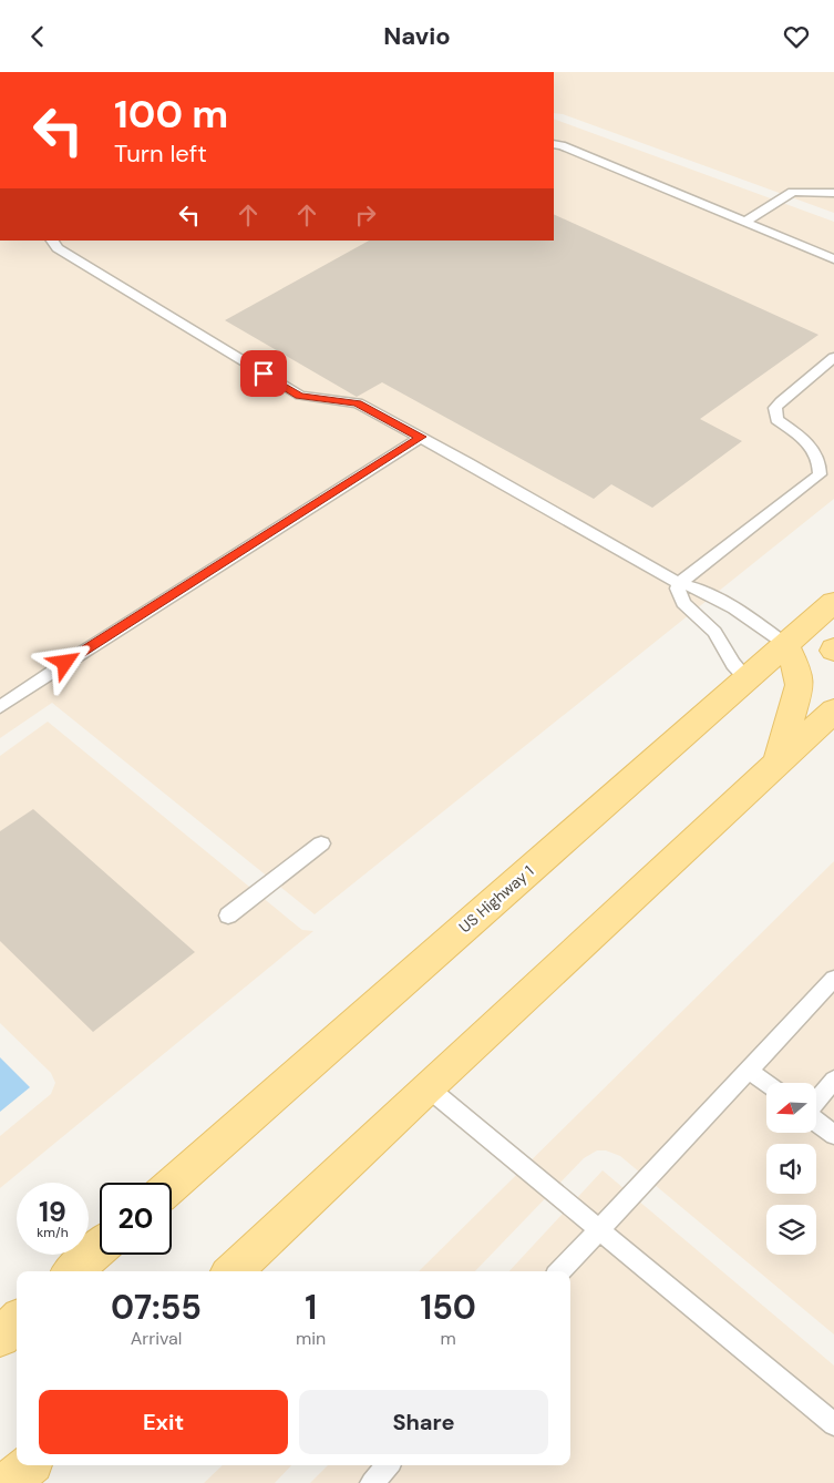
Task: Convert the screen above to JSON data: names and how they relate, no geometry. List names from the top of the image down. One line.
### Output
{"streets":{"main road":["US Highway 1"]},"north":"left","page":{"header":"Navio","turn":["100 m","Turn left"],"speed":"19 km/h","limit":"20","eta":["07:55","Arrival","1","min","150","m"],"buttons":["Exit","Share"]}}
